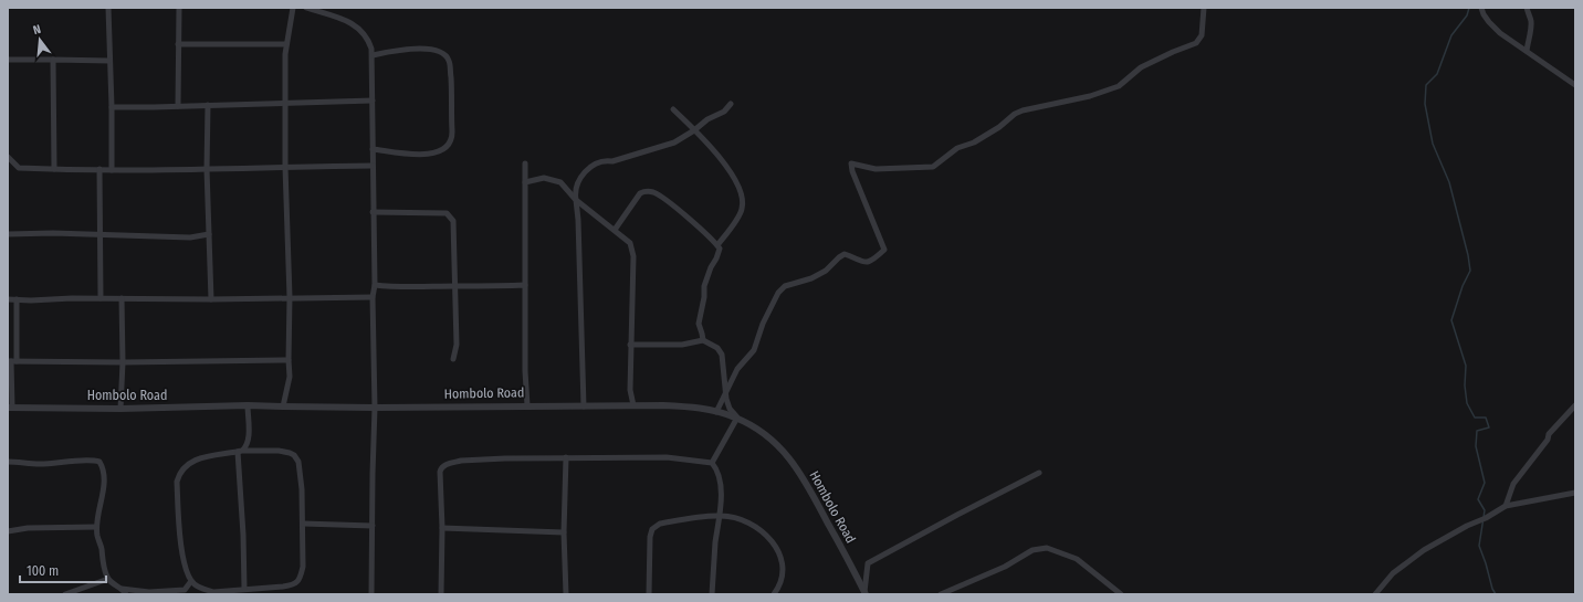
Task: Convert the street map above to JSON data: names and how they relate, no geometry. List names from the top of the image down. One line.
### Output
{"streets":{"street":["Hombolo Road"]},"scale_bar":"100 m","north":"top"}
